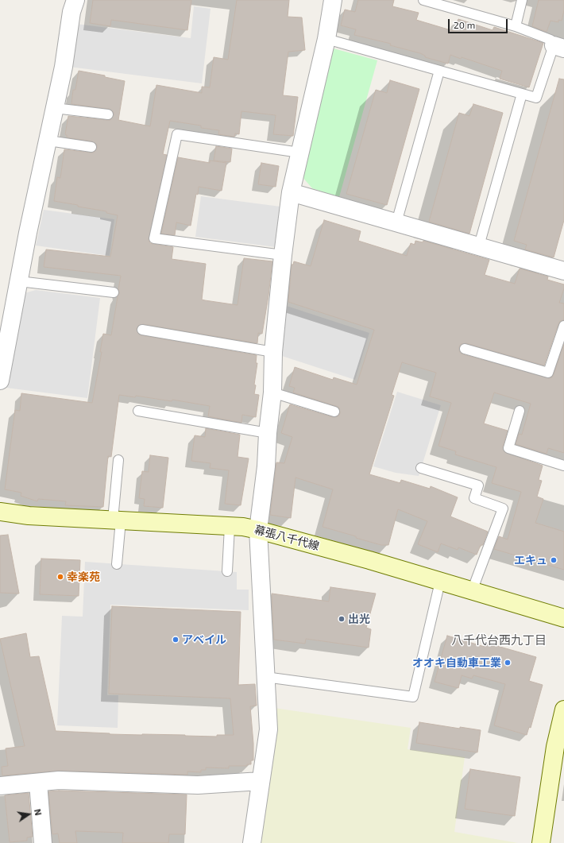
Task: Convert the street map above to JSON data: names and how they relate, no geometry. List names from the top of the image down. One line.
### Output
{"streets":{"main road":["幕張八千代線"]},"districts":["八千代台西九丁目"],"places":["エキュ","幸楽苑","出光","アベイル","オオキ自動車工業"],"scale_bar":"20 m","north":"right"}
